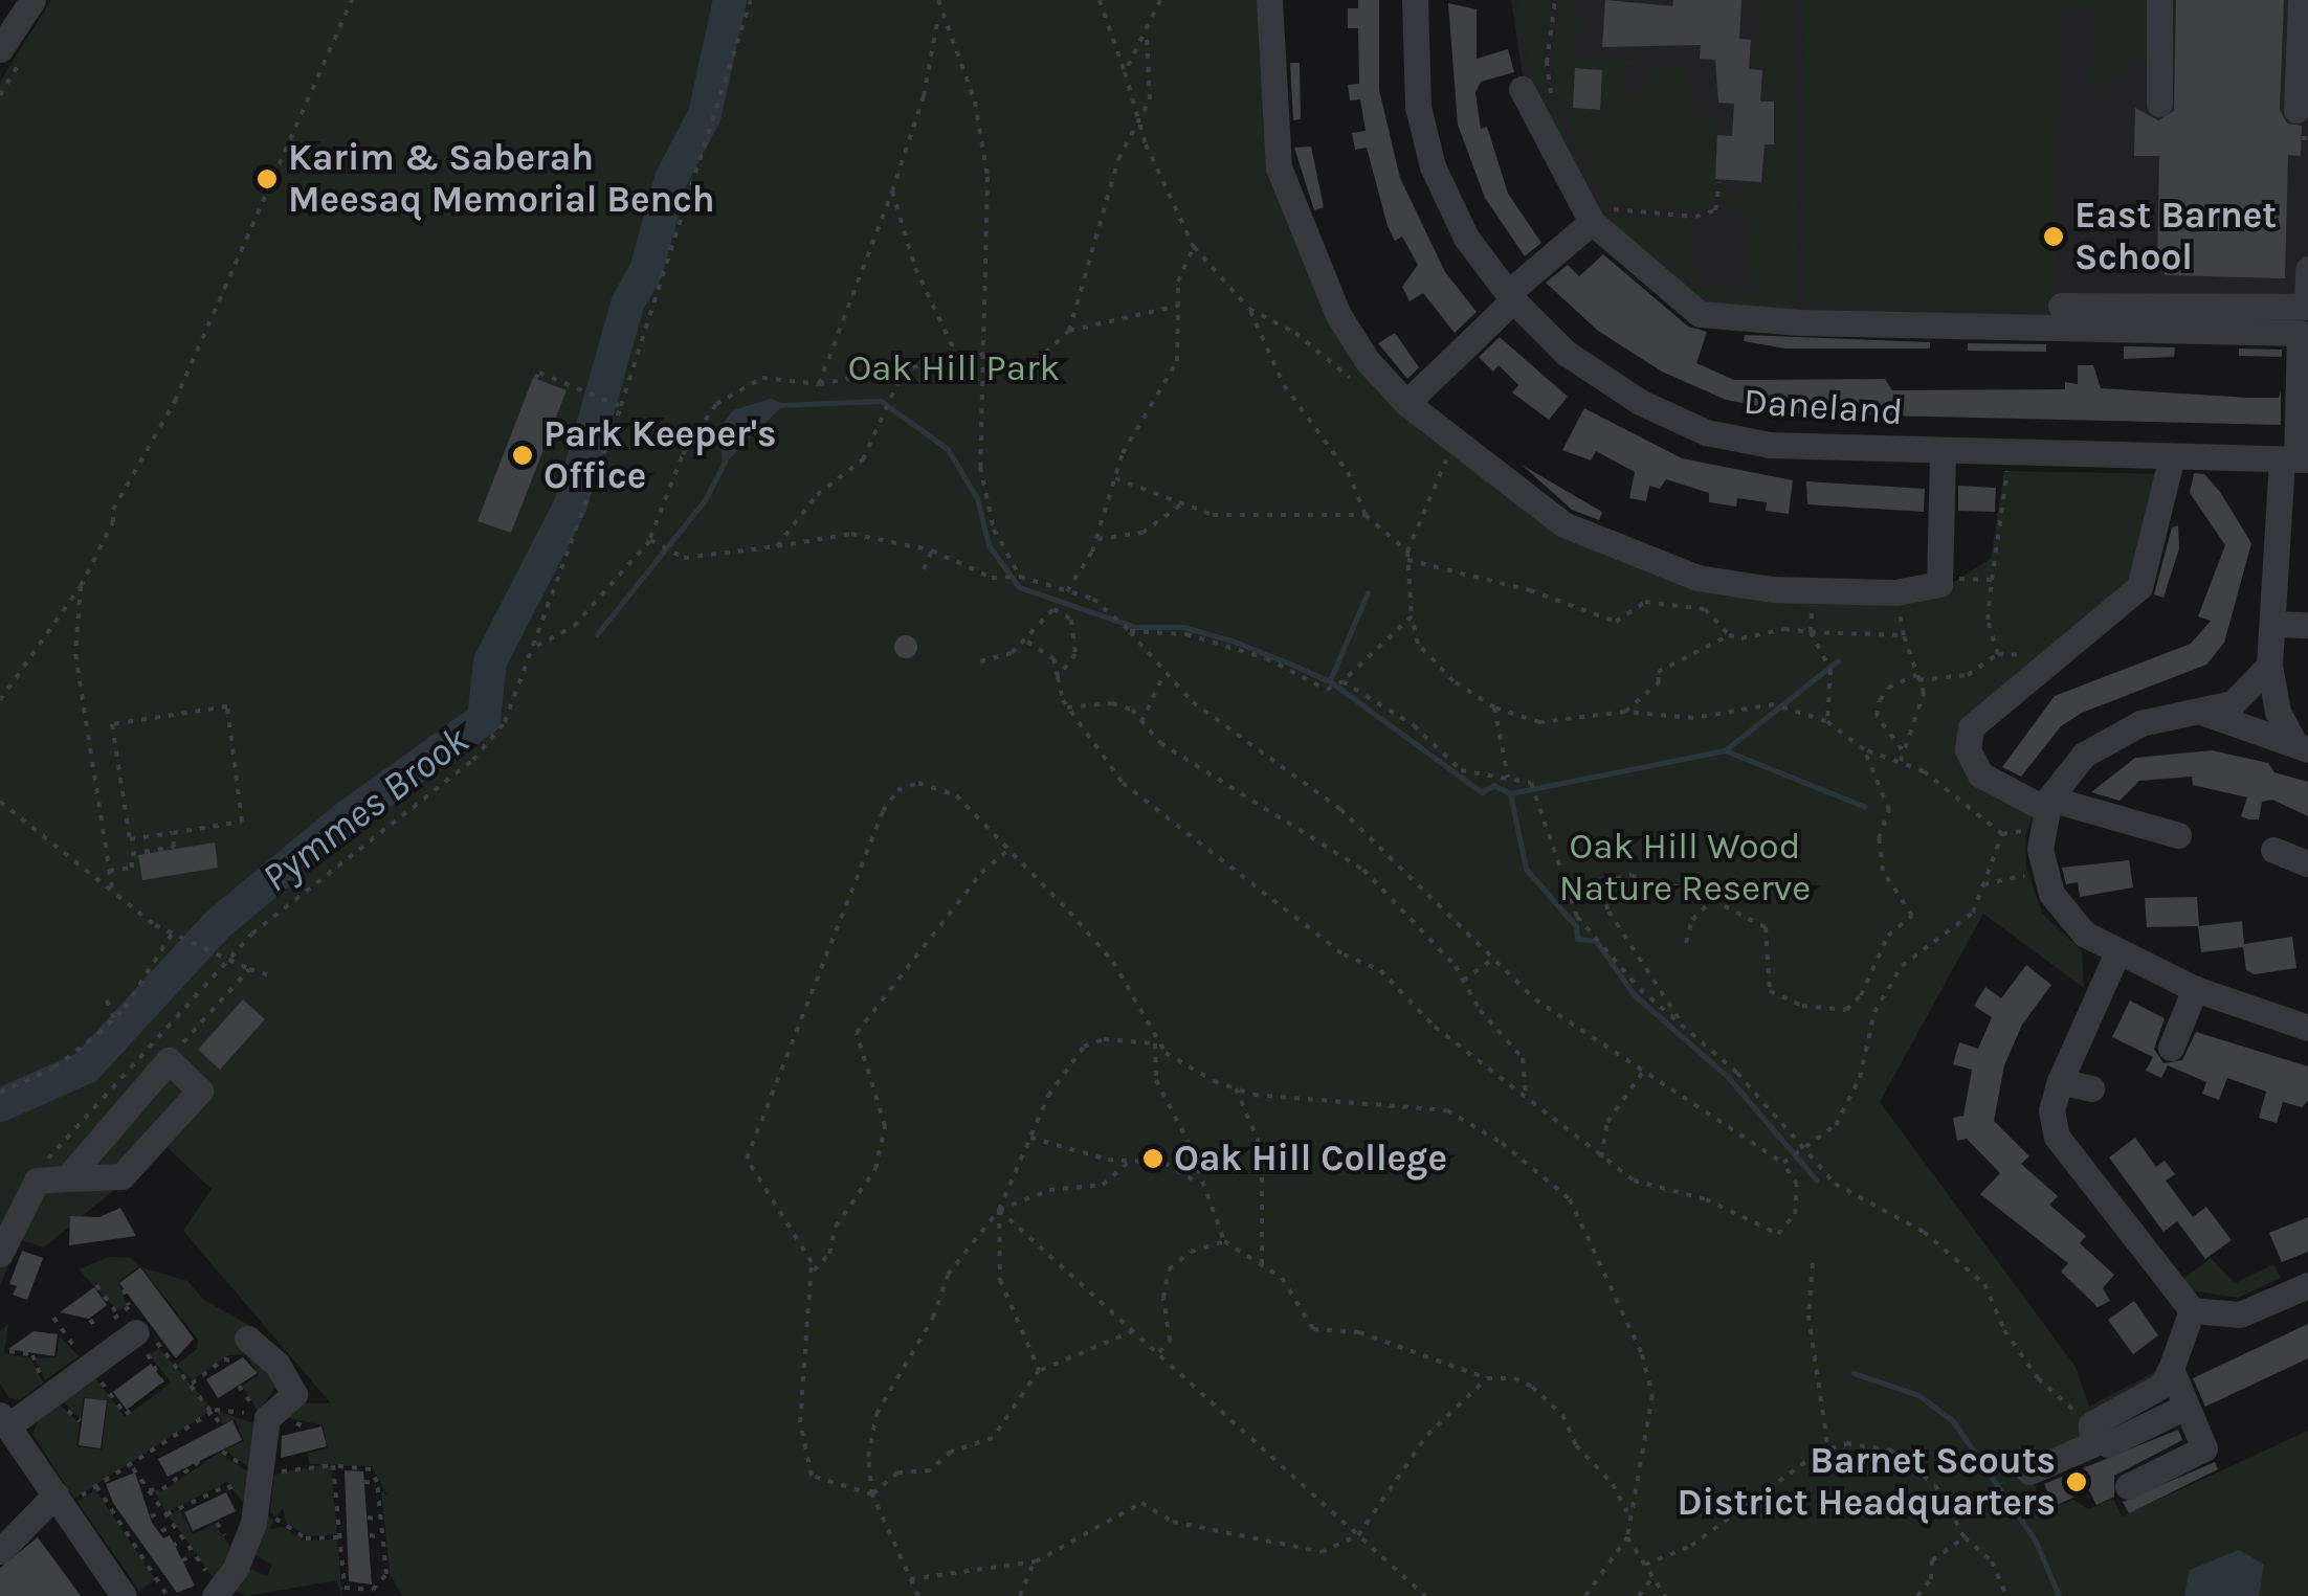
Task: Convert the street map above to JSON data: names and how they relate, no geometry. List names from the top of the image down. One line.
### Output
{"streets":{"street":["Daneland"]},"water":["Pymmes Brook"],"parks":["Oak Hill Park","Oak Hill Wood Nature Reserve"],"places":["Karim & Saberah Meesaq Memorial Bench","East Barnet School","Park Keeper's Office","Oak Hill College","Barnet Scouts District Headquarters"]}
